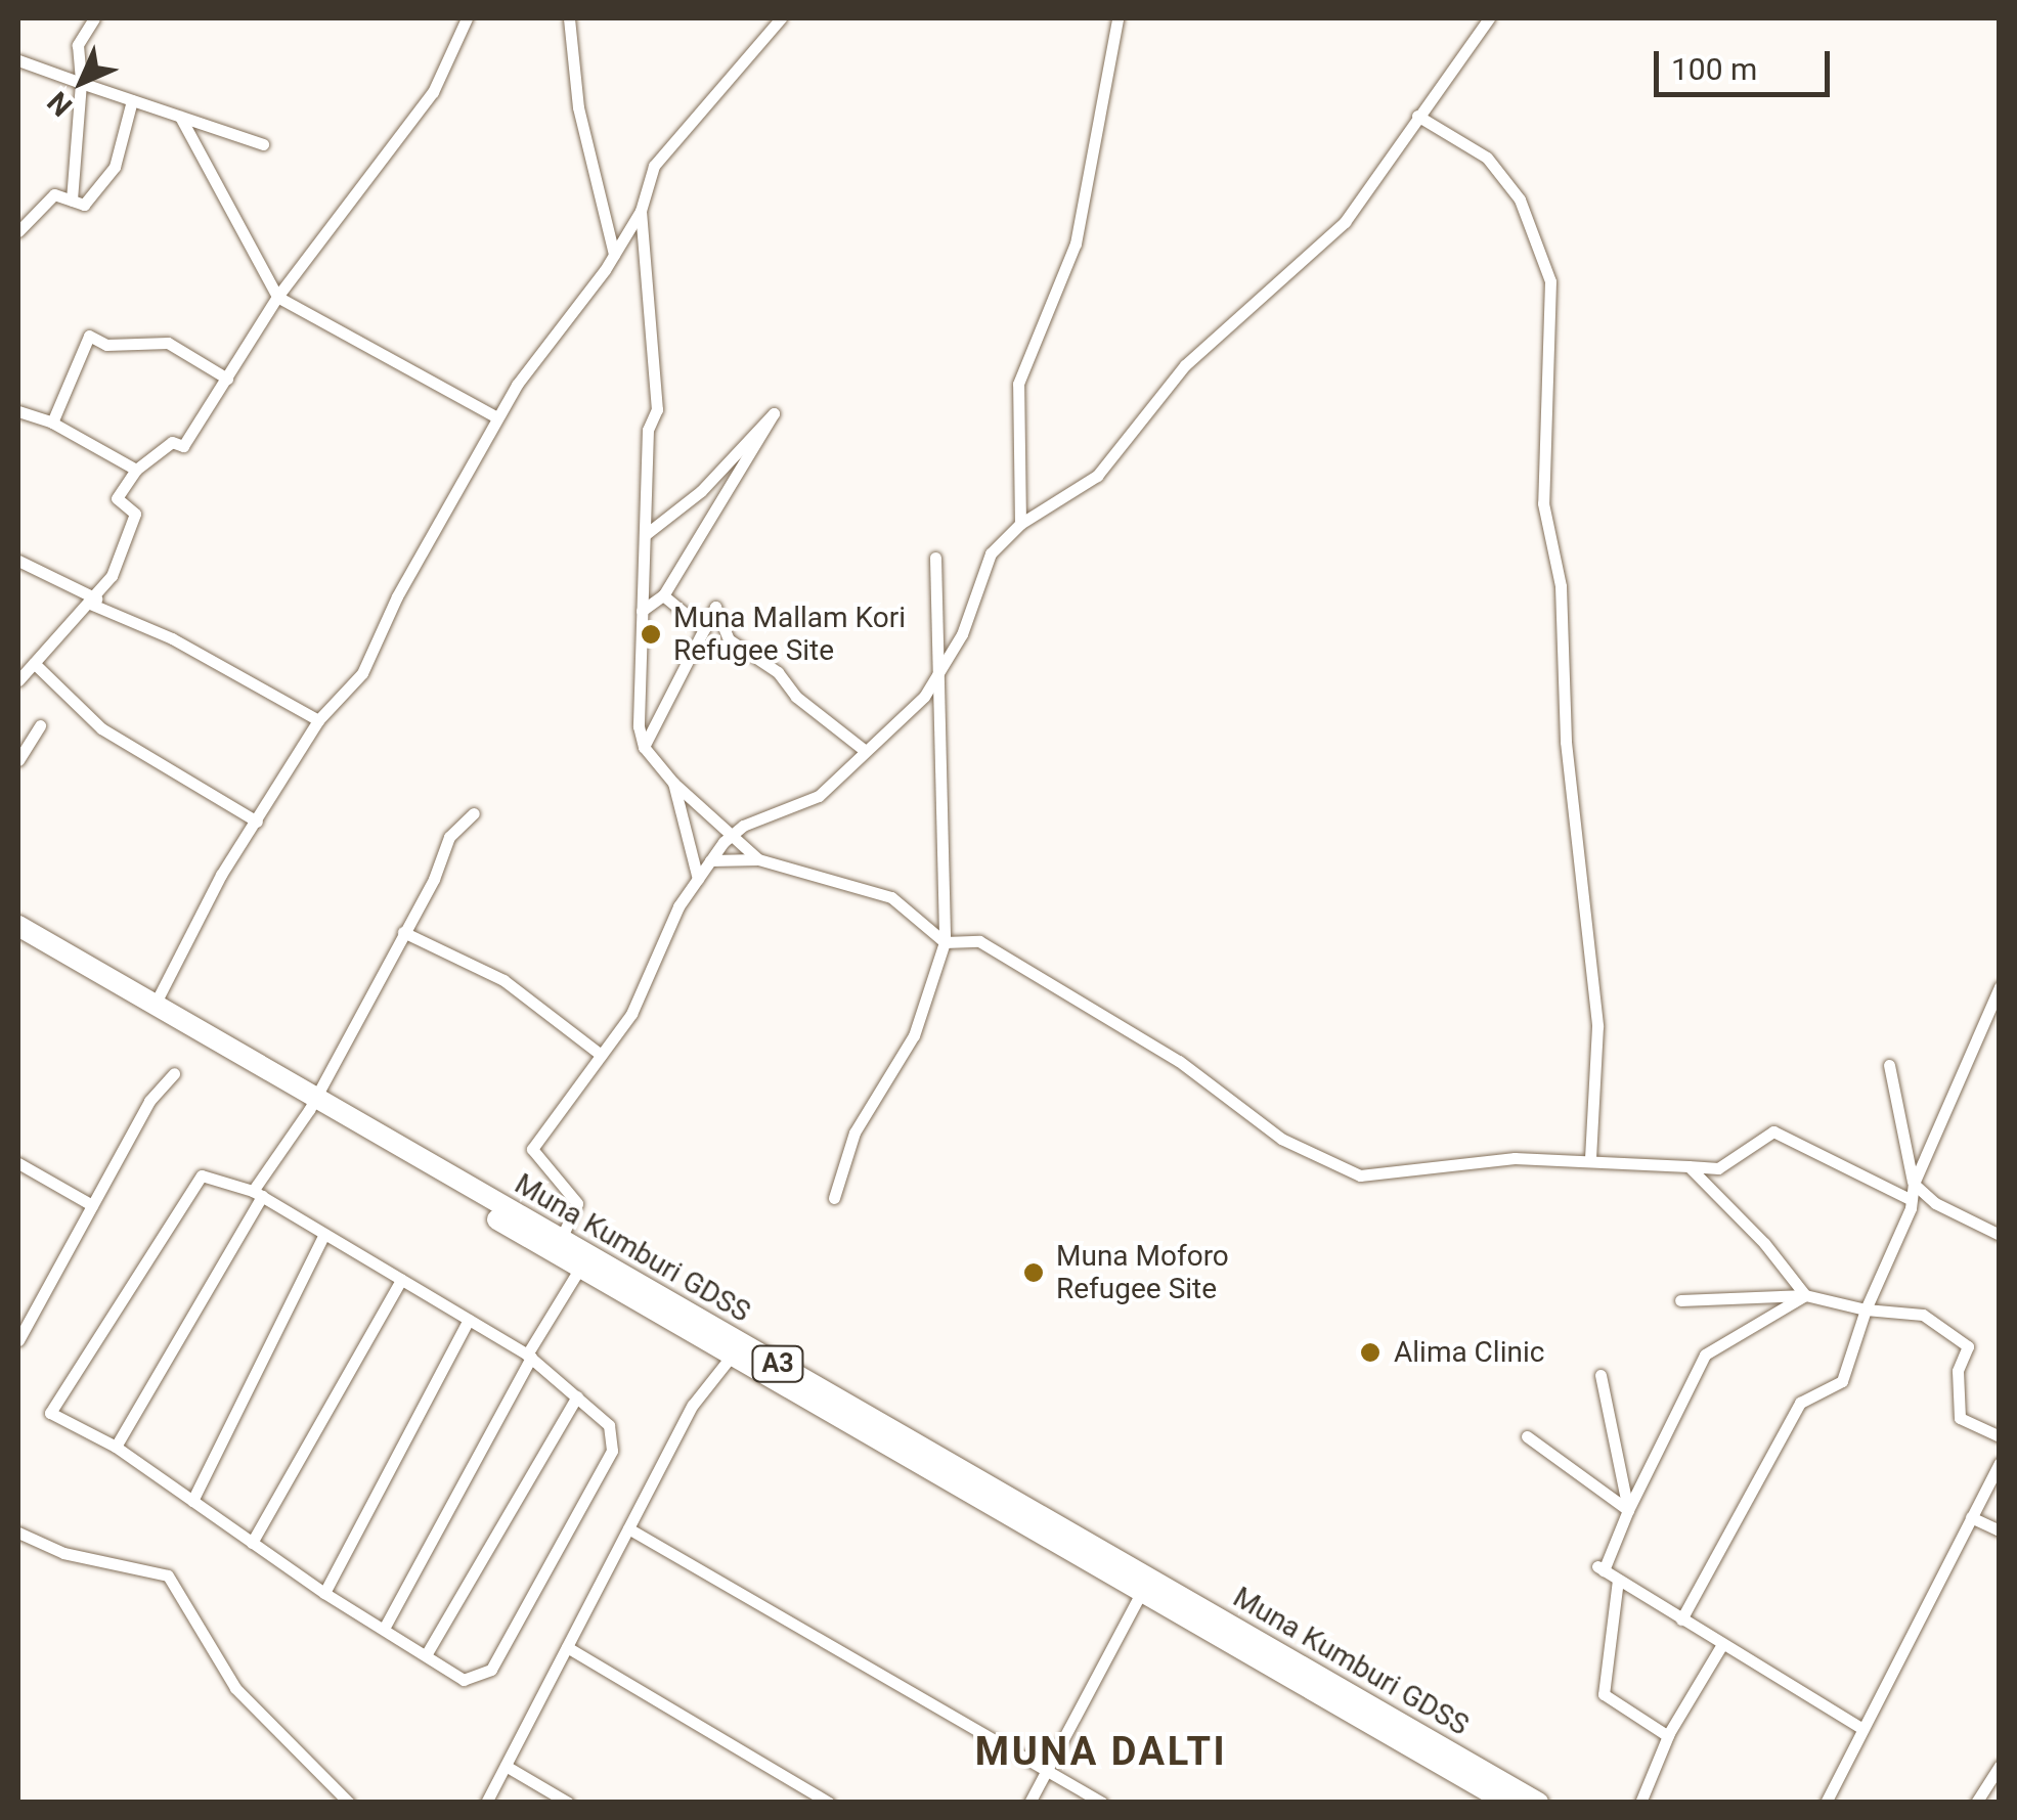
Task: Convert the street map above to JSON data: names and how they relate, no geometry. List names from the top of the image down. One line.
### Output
{"streets":{"highway":["Muna Kumburi GDSS","A3"]},"districts":["MUNA DALTI"],"places":["Muna Mallam Kori Refugee Site","Muna Moforo Refugee Site","Alima Clinic"],"scale_bar":"100 m","north":"bottom left"}
